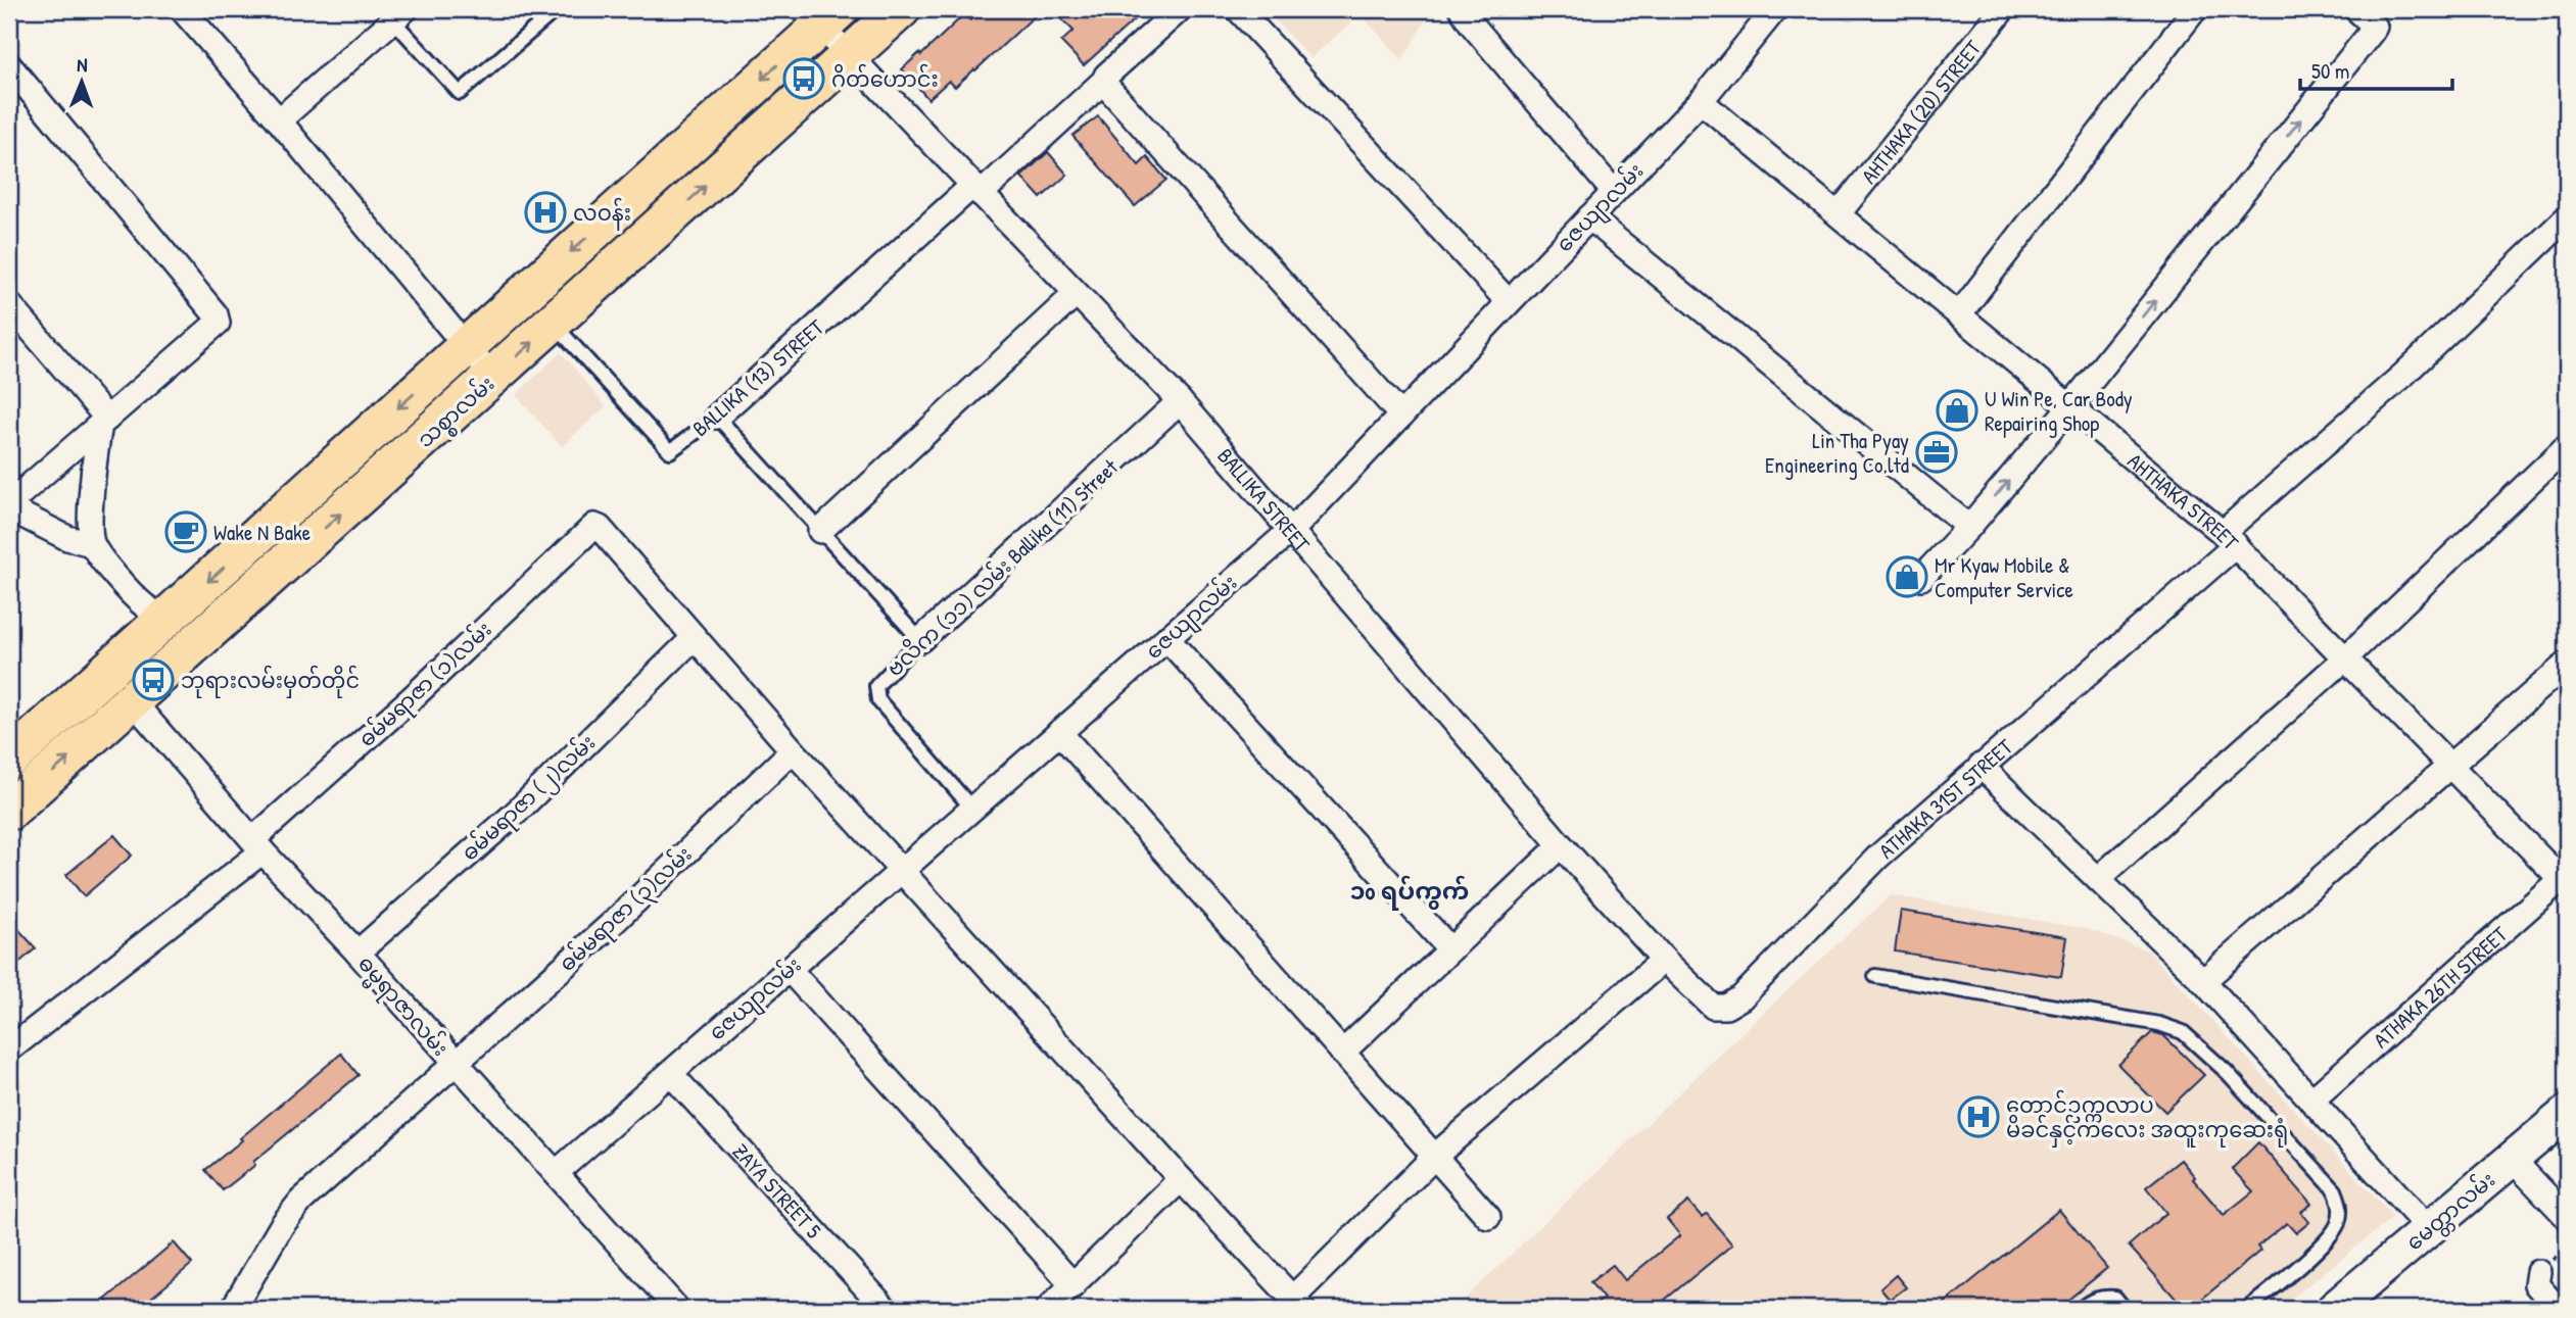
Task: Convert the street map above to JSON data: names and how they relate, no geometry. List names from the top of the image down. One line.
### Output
{"streets":{"main road":["သစ္စာလမ်း","မေတ္တာလမ်း"],"street":["AHTHAKA (20) STREET","ဇေယျာလမ်း","BALLIKA (13) STREET","BALLIKA STREET","AHTHAKA STREET","ဗလိက (၁၁) လမ်း Ballika (11) Street","ဓမ်မရာဇာ (၁)လမ်း","ဓမ်မရာဇာ (၂)လမ်း","ATHAKA 31ST STREET","ဓမ်မရာဇာ (၃)လမ်း","ATHAKA 26TH STREET","ဓမ္မရာဇာလမ်း","ZAYA STREET 5"]},"crossings":[["AHTHAKA (20) STREET","AHTHAKA STREET"],["ဇေယျာလမ်း","BALLIKA STREET"],["ဇေယျာလမ်း","AHTHAKA STREET"],["ဇေယျာလမ်း","ဗလိက (၁၁) လမ်း Ballika (11) Street"],["ဇေယျာလမ်း","ဓမ္မရာဇာလမ်း"],["ဇေယျာလမ်း","ZAYA STREET 5"],["BALLIKA (13) STREET","သစ္စာလမ်း"],["BALLIKA (13) STREET","BALLIKA STREET"],["သစ္စာလမ်း","BALLIKA STREET"],["သစ္စာလမ်း","ဓမ္မရာဇာလမ်း"],["BALLIKA STREET","ဗလိက (၁၁) လမ်း Ballika (11) Street"],["BALLIKA STREET","ATHAKA 31ST STREET"],["AHTHAKA STREET","ATHAKA 31ST STREET"],["AHTHAKA STREET","ATHAKA 26TH STREET"],["ဓမ်မရာဇာ (၁)လမ်း","ဓမ်မရာဇာ (၂)လမ်း"],["ဓမ်မရာဇာ (၁)လမ်း","ဓမ္မရာဇာလမ်း"],["ဓမ်မရာဇာ (၂)လမ်း","ဓမ္မရာဇာလမ်း"],["ဓမ်မရာဇာ (၃)လမ်း","ဓမ္မရာဇာလမ်း"]],"districts":["၁o ရပ်ကွက်"],"places":{"bus stop":["ဂိတ်ဟောင်း","ဘုရားလမ်းမှတ်တိုင်"],"hospital":["လဝန်း","တောင်ဥက္ကလာပ မိခင်နှင့်ကလေး အထူးကုဆေးရုံ"],"shop":["U Win Pe, Car Body Repairing Shop","Mr Kyaw Mobile & Computer Service"],"office":["Lin Tha Pyay Engineering Co.ltd"],"cafe":["Wake N Bake"]},"scale_bar":"50 m","north":"top"}
